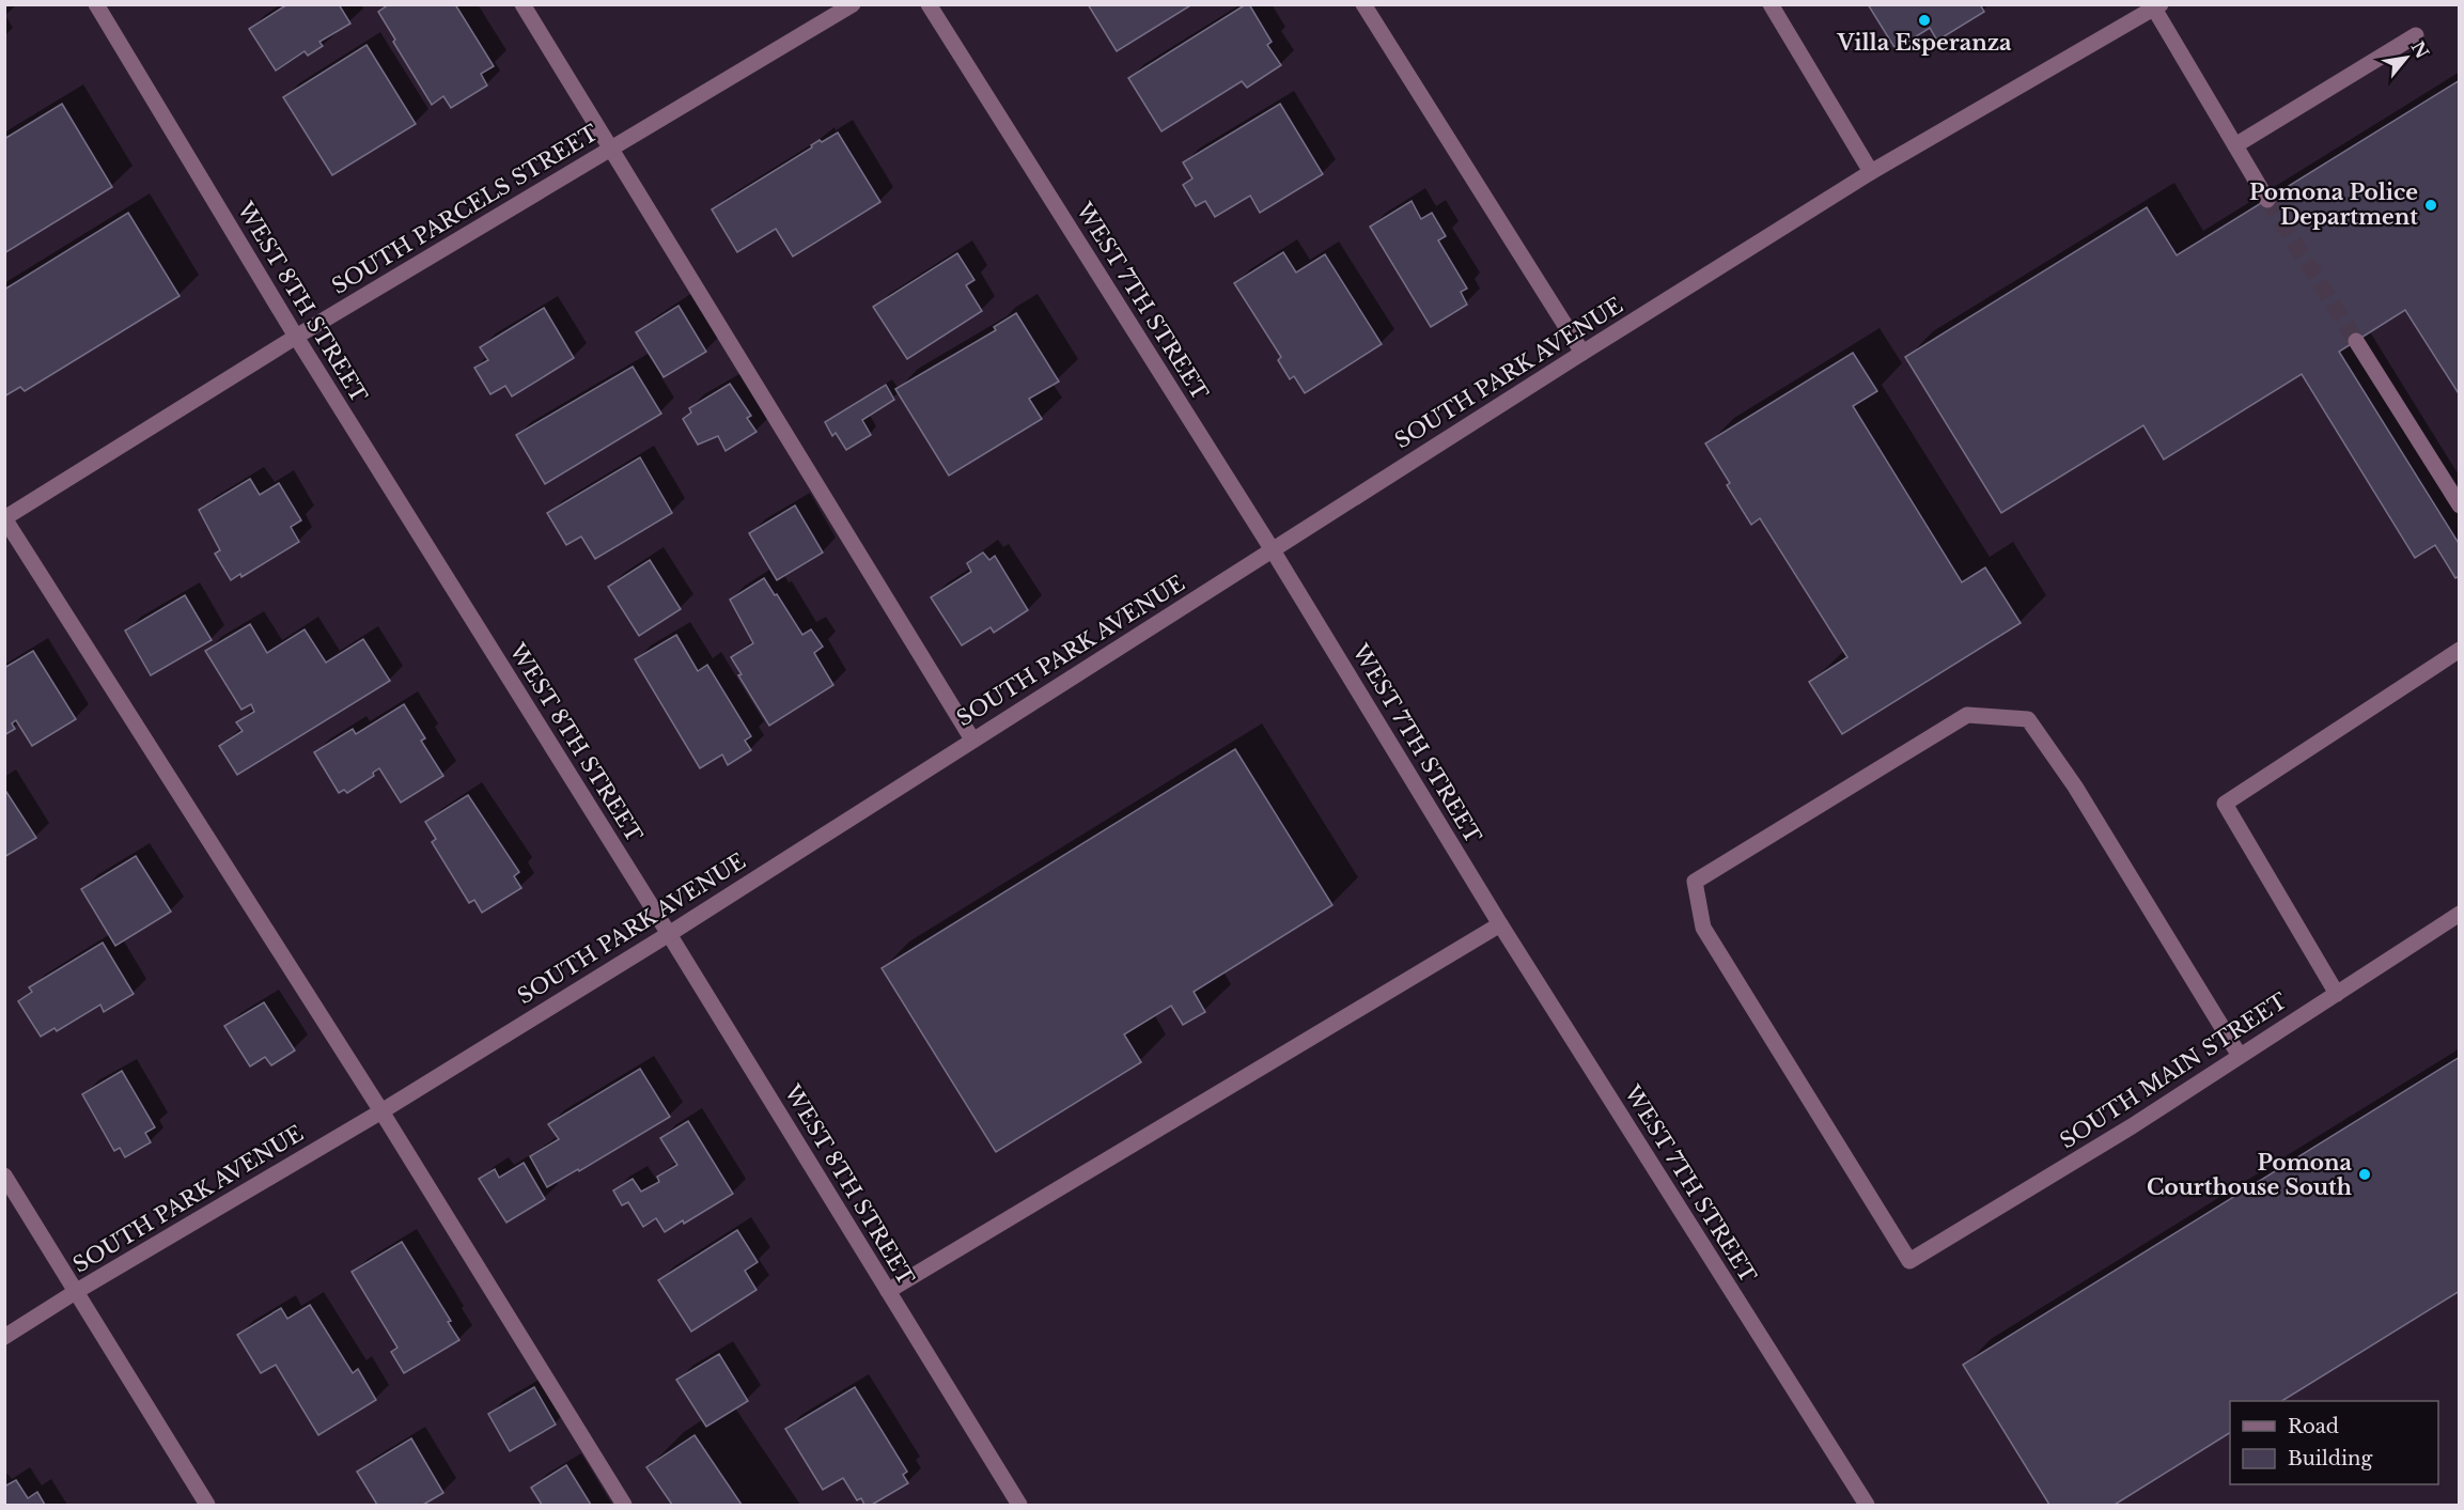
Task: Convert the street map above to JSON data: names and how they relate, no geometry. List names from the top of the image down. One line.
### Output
{"streets":{"street":["SOUTH PARCELS STREET","WEST 7TH STREET","WEST 8TH STREET","SOUTH PARK AVENUE","SOUTH MAIN STREET"]},"crossings":[["SOUTH PARCELS STREET","WEST 8TH STREET"],["WEST 7TH STREET","SOUTH PARK AVENUE"],["WEST 8TH STREET","SOUTH PARK AVENUE"]],"places":["Villa Esperanza","Pomona Police Department","Pomona Courthouse South"],"legend":["Road","Building"],"north":"top right"}
